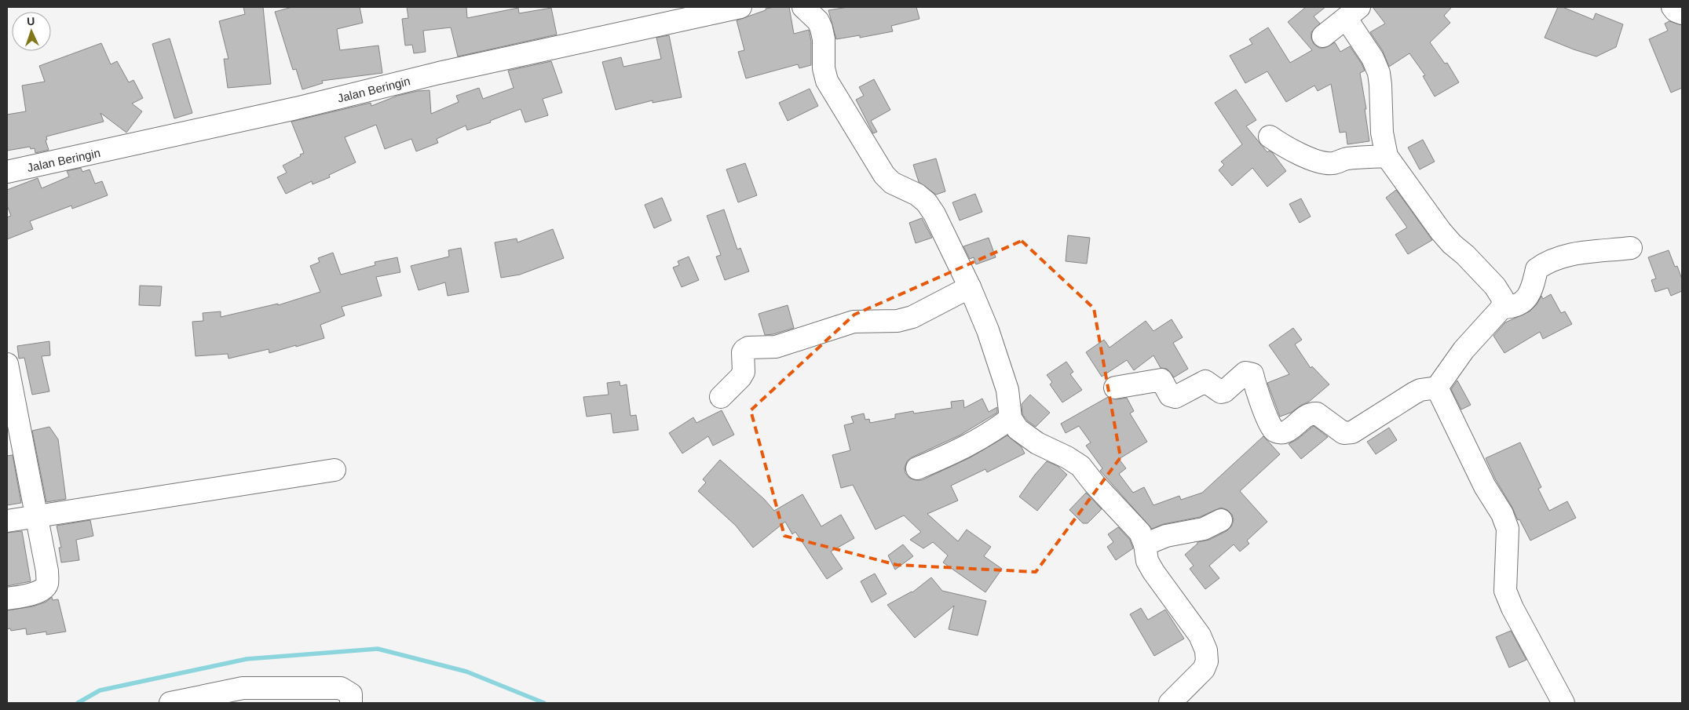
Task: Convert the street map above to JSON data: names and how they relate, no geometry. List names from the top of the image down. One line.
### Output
{"streets":{"street":["Jalan Beringin"]},"north":"top"}
